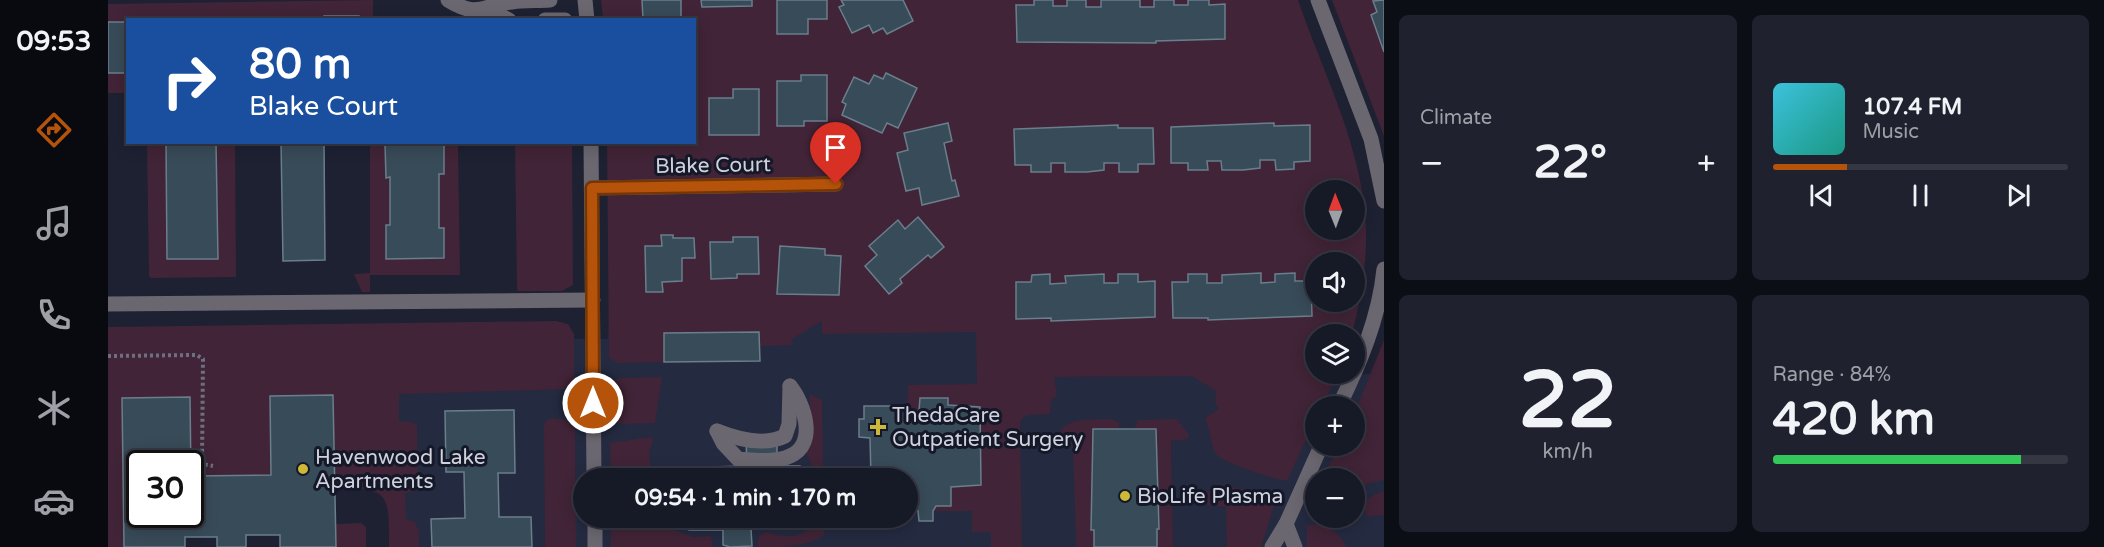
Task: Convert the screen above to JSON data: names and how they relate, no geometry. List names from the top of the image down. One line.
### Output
{"streets":{"street":["Blake Court"]},"places":{"health":["ThedaCare Outpatient Surgery"],"other":["Havenwood Lake Apartments","BioLife Plasma"]},"north":"top","page":{"tabs":"09:53","tile":["Climate",["22","km/h"],["Range · 84%","420 km"]],"turn":["80 m","Blake Court"],"song":["107.4 FM","Music"],"heat":["−","22°","+"],"map_buttons":["+","−"],"limit":"30","trip":"09:54 · 1 min · 170 m"}}
